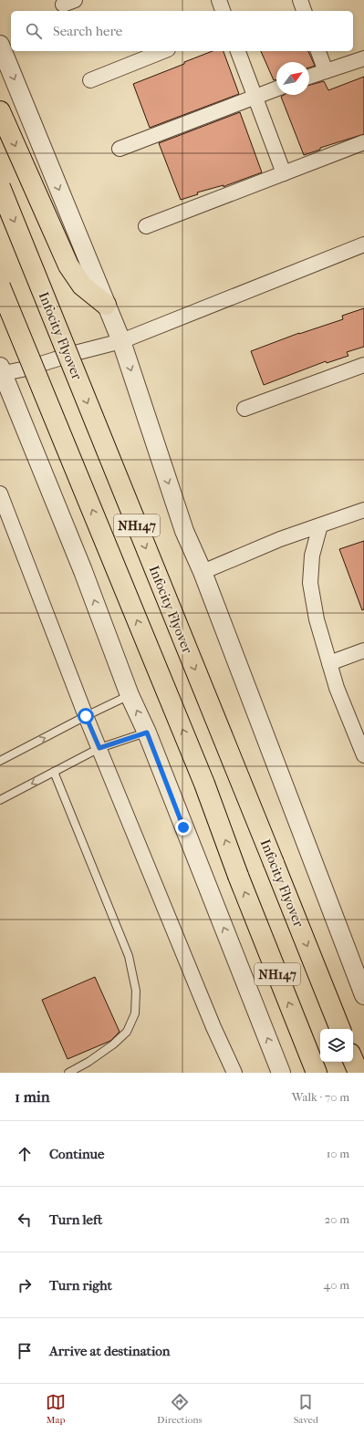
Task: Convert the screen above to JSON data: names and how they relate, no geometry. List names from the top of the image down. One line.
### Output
{"streets":{"highway":["Infocity Flyover","NH147"]},"north":"top right","page":{"search":"Search here","heading":["1 min","Walk · 70 m"],"list":[["Continue","10 m"],["Turn left","20 m"],["Turn right","40 m"],"Arrive at destination"],"nav":["Map","Directions","Saved"]}}
